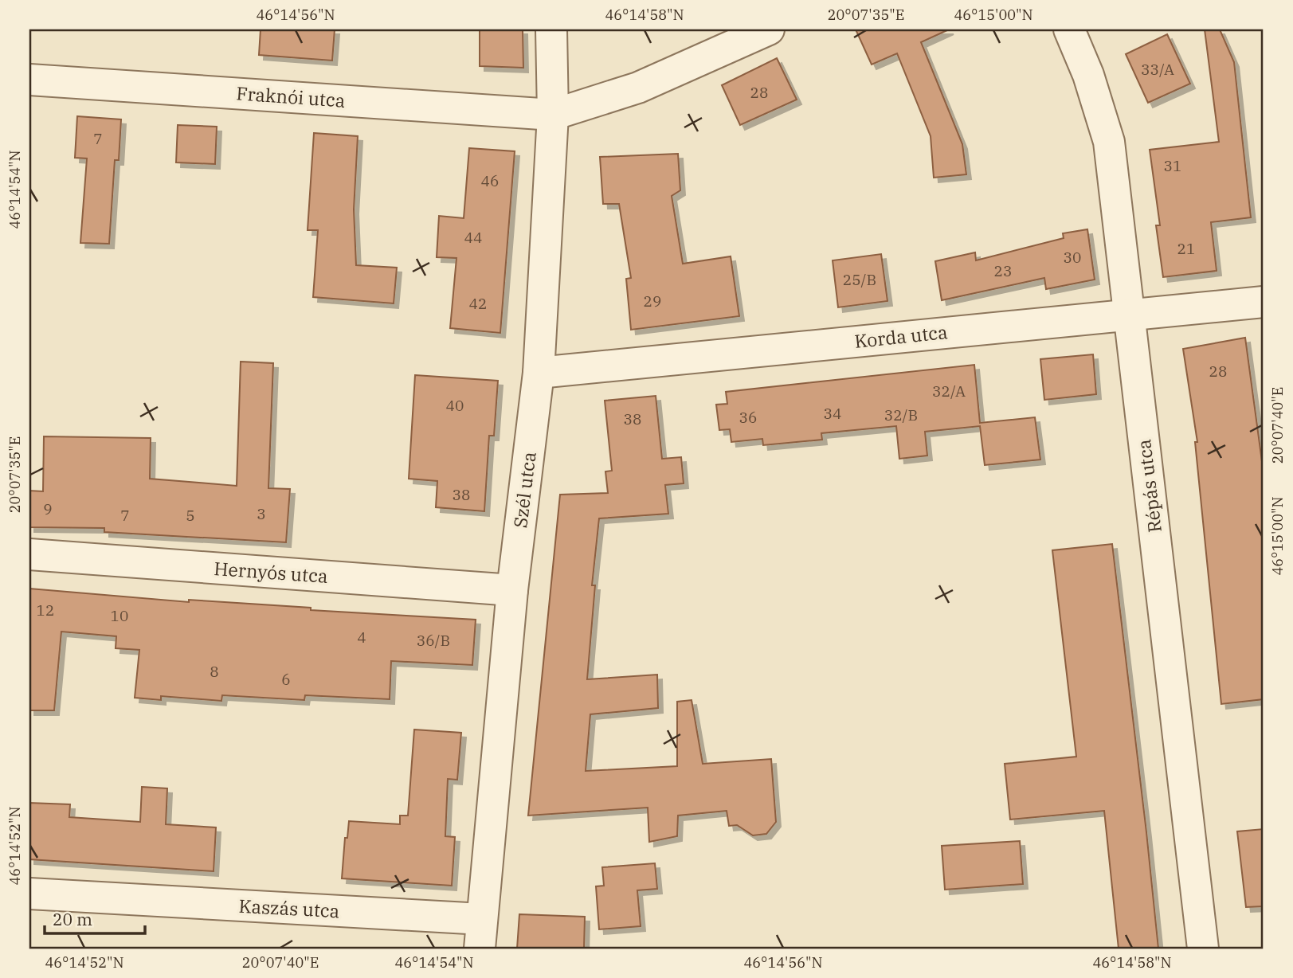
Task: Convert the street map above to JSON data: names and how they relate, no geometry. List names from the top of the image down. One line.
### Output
{"streets":{"street":["Fraknói utca","Korda utca","Répás utca","Szél utca","Hernyós utca","Kaszás utca"]},"crossings":[["Fraknói utca","Szél utca"],["Korda utca","Répás utca"],["Korda utca","Szél utca"],["Szél utca","Hernyós utca"],["Szél utca","Kaszás utca"]],"house_numbers":["33/A","28","7","31","46","44","21","30","23","25/B","29","42","28","32/A","40","34","32/B","36","38","38","9","3","7","5","12","10","4","36/B","8","6"],"scale_bar":"20 m","coordinates":["46°14'56\"N","46°14'58\"N","20°07'35\"E","46°15'00\"N","46°14'54\"N","20°07'40\"E","46°14'52\"N"]}
